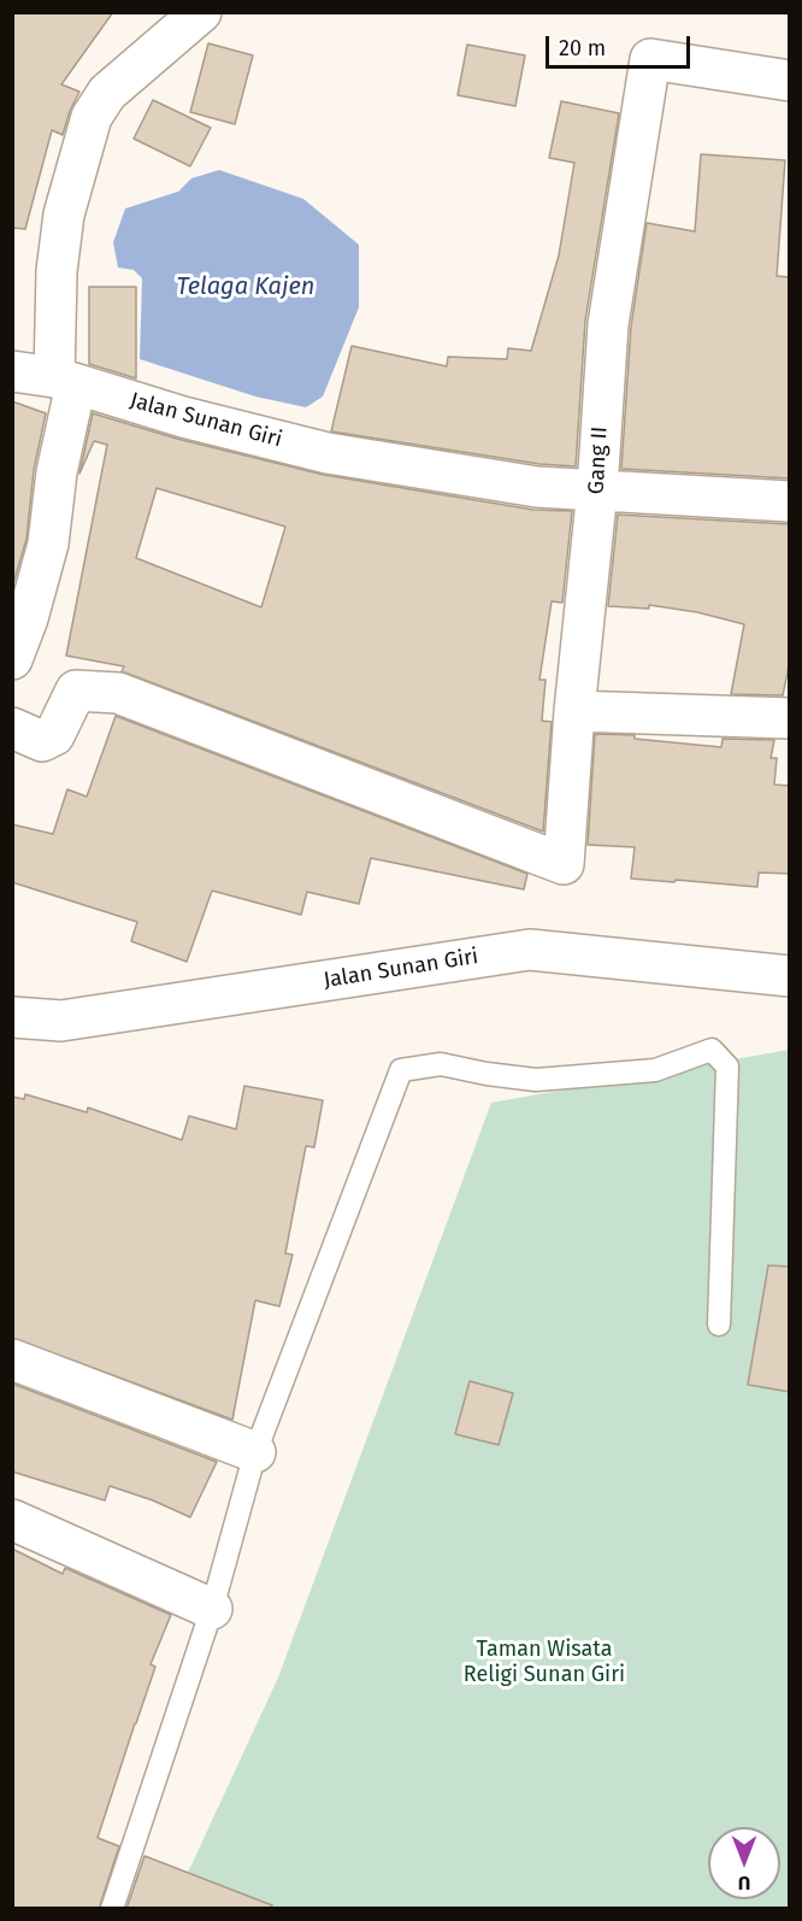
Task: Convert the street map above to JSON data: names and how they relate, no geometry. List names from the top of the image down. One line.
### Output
{"streets":{"street":["Jalan Sunan Giri","Gang II"]},"crossings":[["Jalan Sunan Giri","Gang II"]],"water":["Telaga Kajen"],"parks":["Taman Wisata Religi Sunan Giri"],"scale_bar":"20 m","north":"bottom"}
